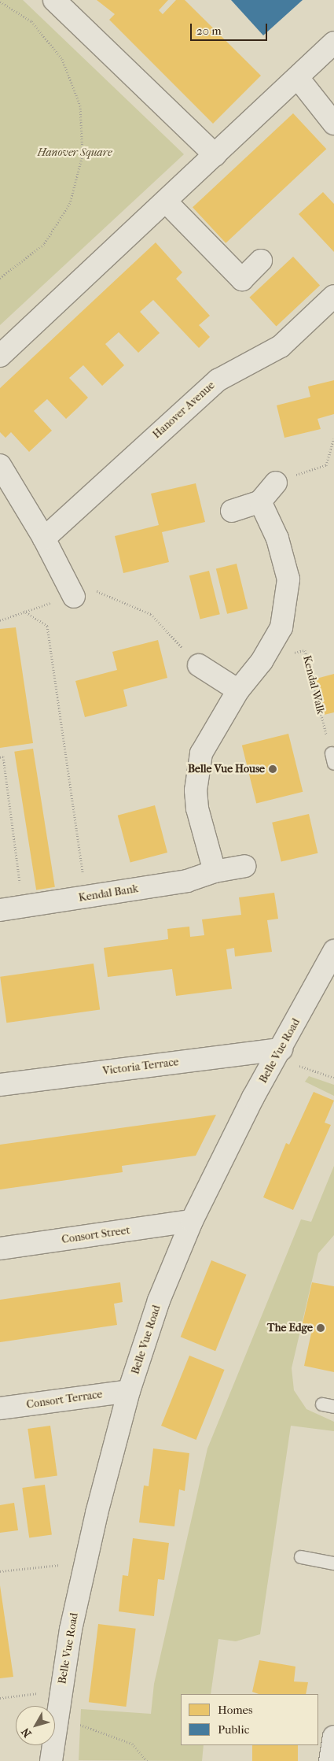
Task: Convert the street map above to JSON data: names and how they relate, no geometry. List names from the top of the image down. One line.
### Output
{"streets":{"street":["Hanover Avenue","Kendal Bank","Belle Vue Road","Victoria Terrace","Consort Street","Consort Terrace"],"path":["Kendal Walk"]},"crossings":[["Belle Vue Road","Victoria Terrace"],["Belle Vue Road","Consort Street"],["Belle Vue Road","Consort Terrace"]],"parks":["Hanover Square"],"places":["Belle Vue House","The Edge"],"legend":["Homes","Public"],"scale_bar":"20 m","north":"bottom left"}
